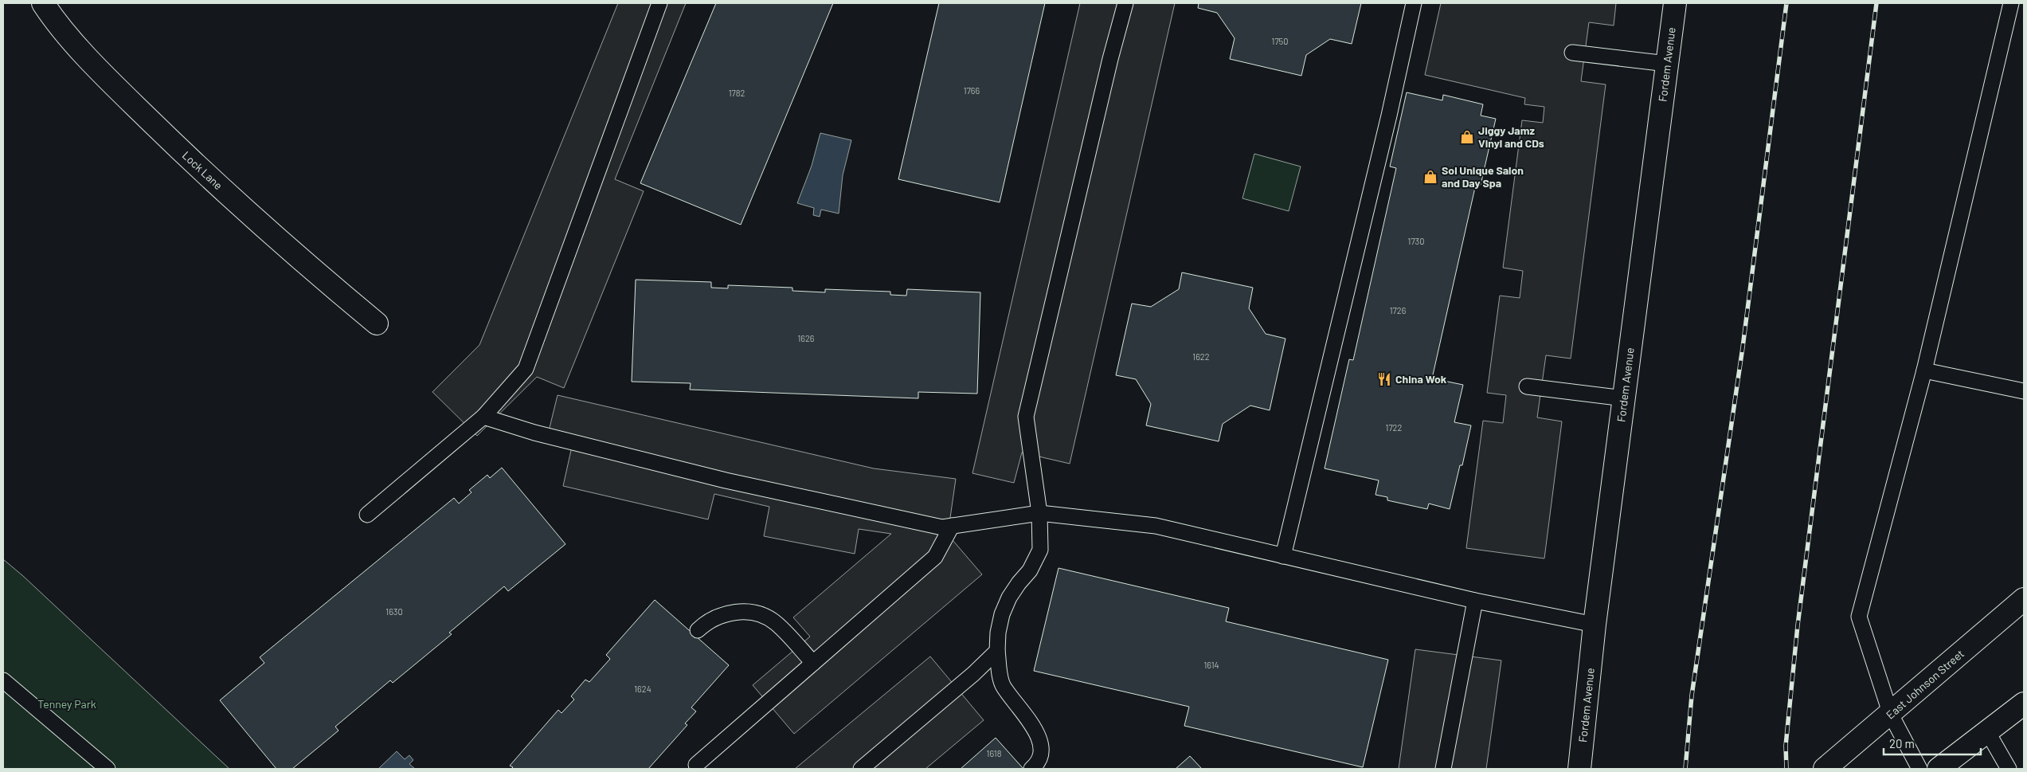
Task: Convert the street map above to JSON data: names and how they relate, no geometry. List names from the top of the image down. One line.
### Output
{"streets":{"street":["Fordem Avenue","Lock Lane","East Johnson Street"]},"parks":["Tenney Park"],"places":{"shop":["Jiggy Jamz Vinyl and CDs","Sol Unique Salon and Day Spa"],"restaurant":["China Wok"]},"house_numbers":["1750","1766","1782","1730","1726","1626","1622","1722","1630","1614","1624","1618"],"scale_bar":"20 m"}
